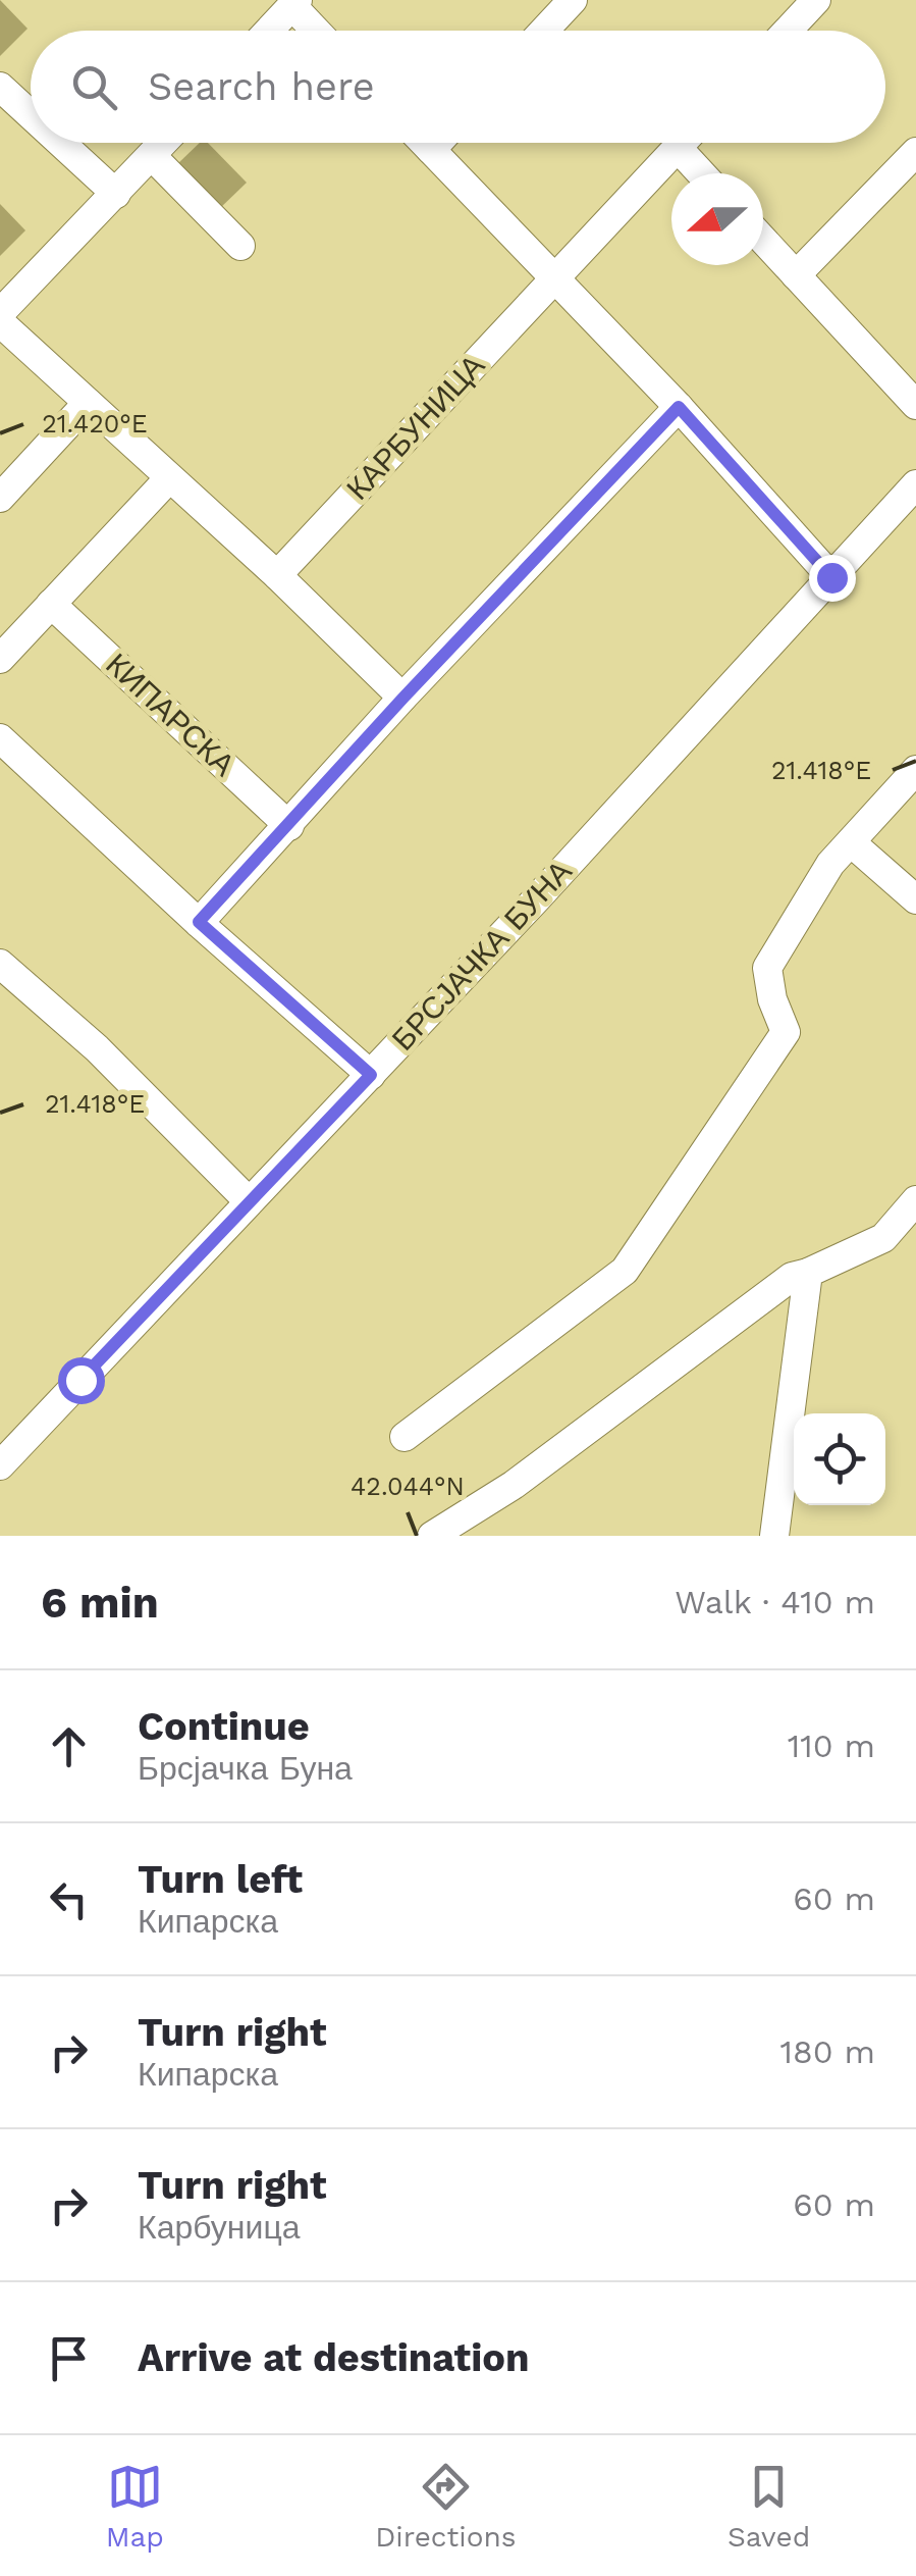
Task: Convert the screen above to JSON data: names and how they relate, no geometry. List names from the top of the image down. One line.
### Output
{"streets":{"street":["КАРБУНИЦА","КИПАРСКА","БРСЈАЧКА БУНА"]},"north":"left","page":{"search":"Search here","heading":["6 min","Walk · 410 m"],"list":[["Continue","Брсјачка Буна","110 m"],["Turn left","Кипарска","60 m"],["Turn right","Кипарска","180 m"],["Turn right","Карбуница","60 m"],"Arrive at destination"],"nav":["Map","Directions","Saved"]},"coordinates":["21.420°E","21.418°E","42.044°N"]}
